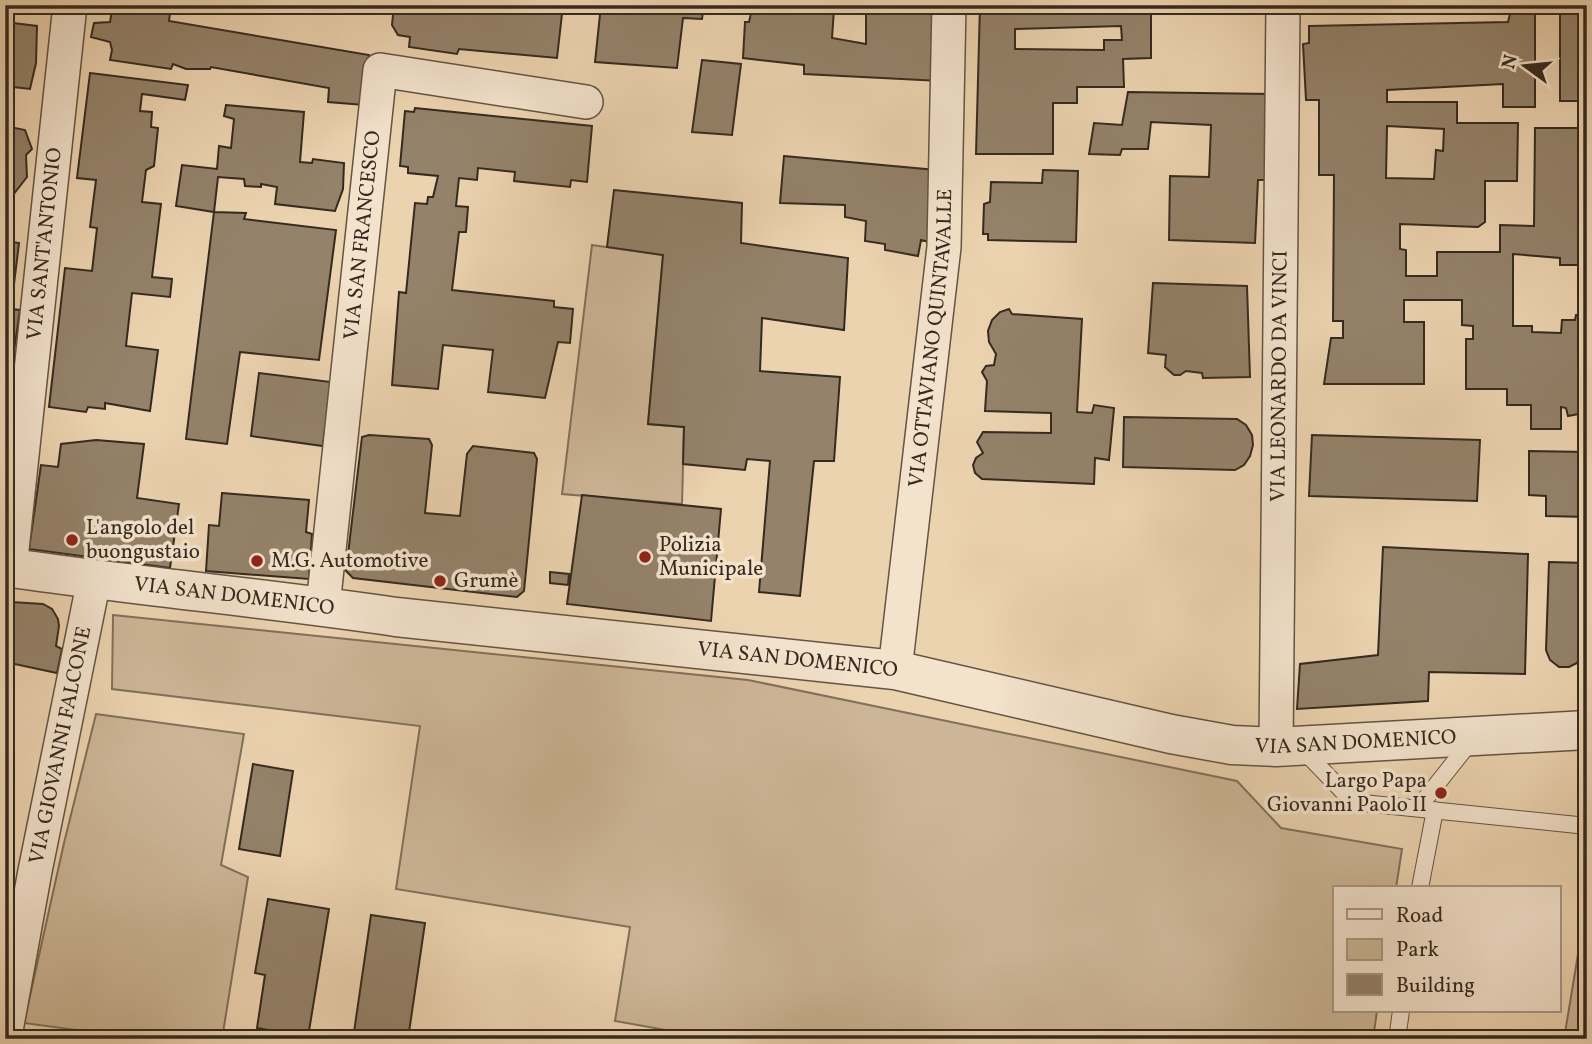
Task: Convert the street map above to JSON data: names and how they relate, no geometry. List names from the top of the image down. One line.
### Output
{"streets":{"street":["VIA SAN FRANCESCO","VIA SANT'ANTONIO","VIA OTTAVIANO QUINTAVALLE","VIA LEONARDO DA VINCI","VIA SAN DOMENICO","VIA GIOVANNI FALCONE"]},"crossings":[["VIA SAN FRANCESCO","VIA SAN DOMENICO"],["VIA SANT'ANTONIO","VIA SAN DOMENICO"],["VIA OTTAVIANO QUINTAVALLE","VIA SAN DOMENICO"],["VIA LEONARDO DA VINCI","VIA SAN DOMENICO"],["VIA SAN DOMENICO","VIA GIOVANNI FALCONE"]],"places":["L'angolo del buongustaio","Polizia Municipale","M.G. Automotive","Grumè","Largo Papa Giovanni Paolo II"],"legend":["Road","Park","Building"],"north":"left"}
